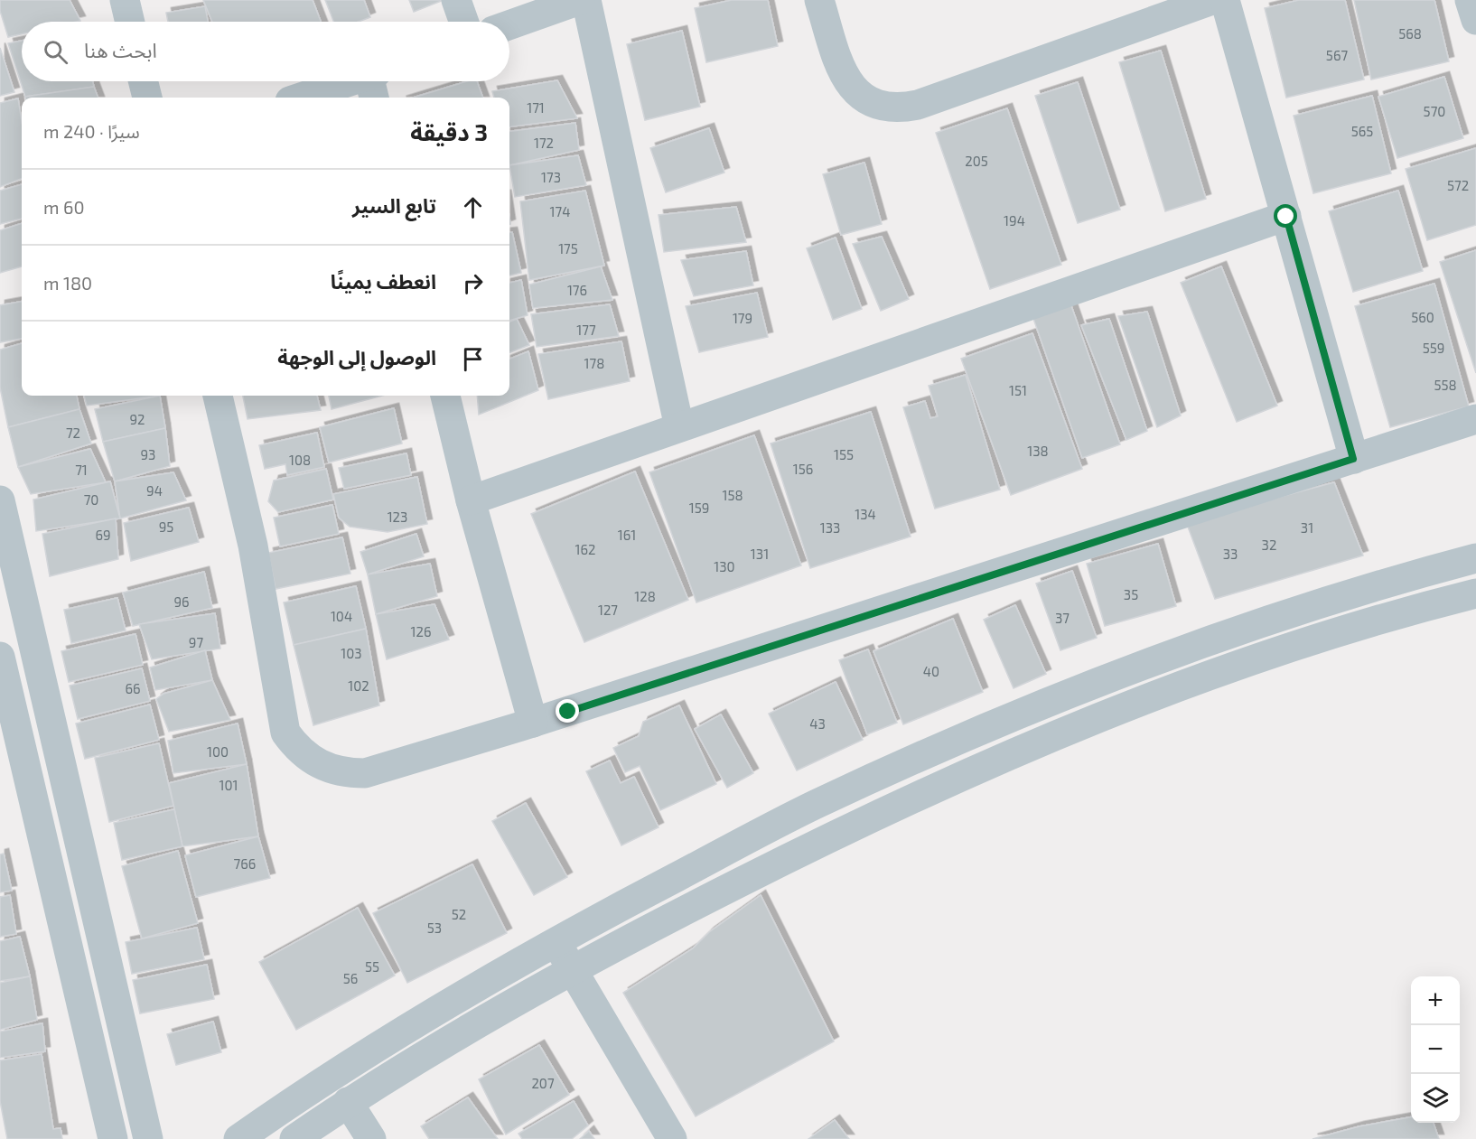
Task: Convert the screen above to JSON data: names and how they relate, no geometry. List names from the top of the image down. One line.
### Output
{"house_numbers":["568","567","171","570","565","172","205","173","572","174","194","175","176","560","179","177","559","178","558","151","92","72","138","93","155","108","156","71","94","158","70","159","134","123","95","133","31","69","161","32","162","131","33","130","35","128","96","127","104","37","126","97","103","40","102","66","43","100","101","766","52","53","55","56","207"],"page":{"search":"ابحث هنا","heading":["3 دقيقة","سيرًا · 240 m"],"list":[["تابع السير","60 m"],["انعطف يمينًا","180 m"],"الوصول إلى الوجهة"],"map_buttons":["+","−"]}}
